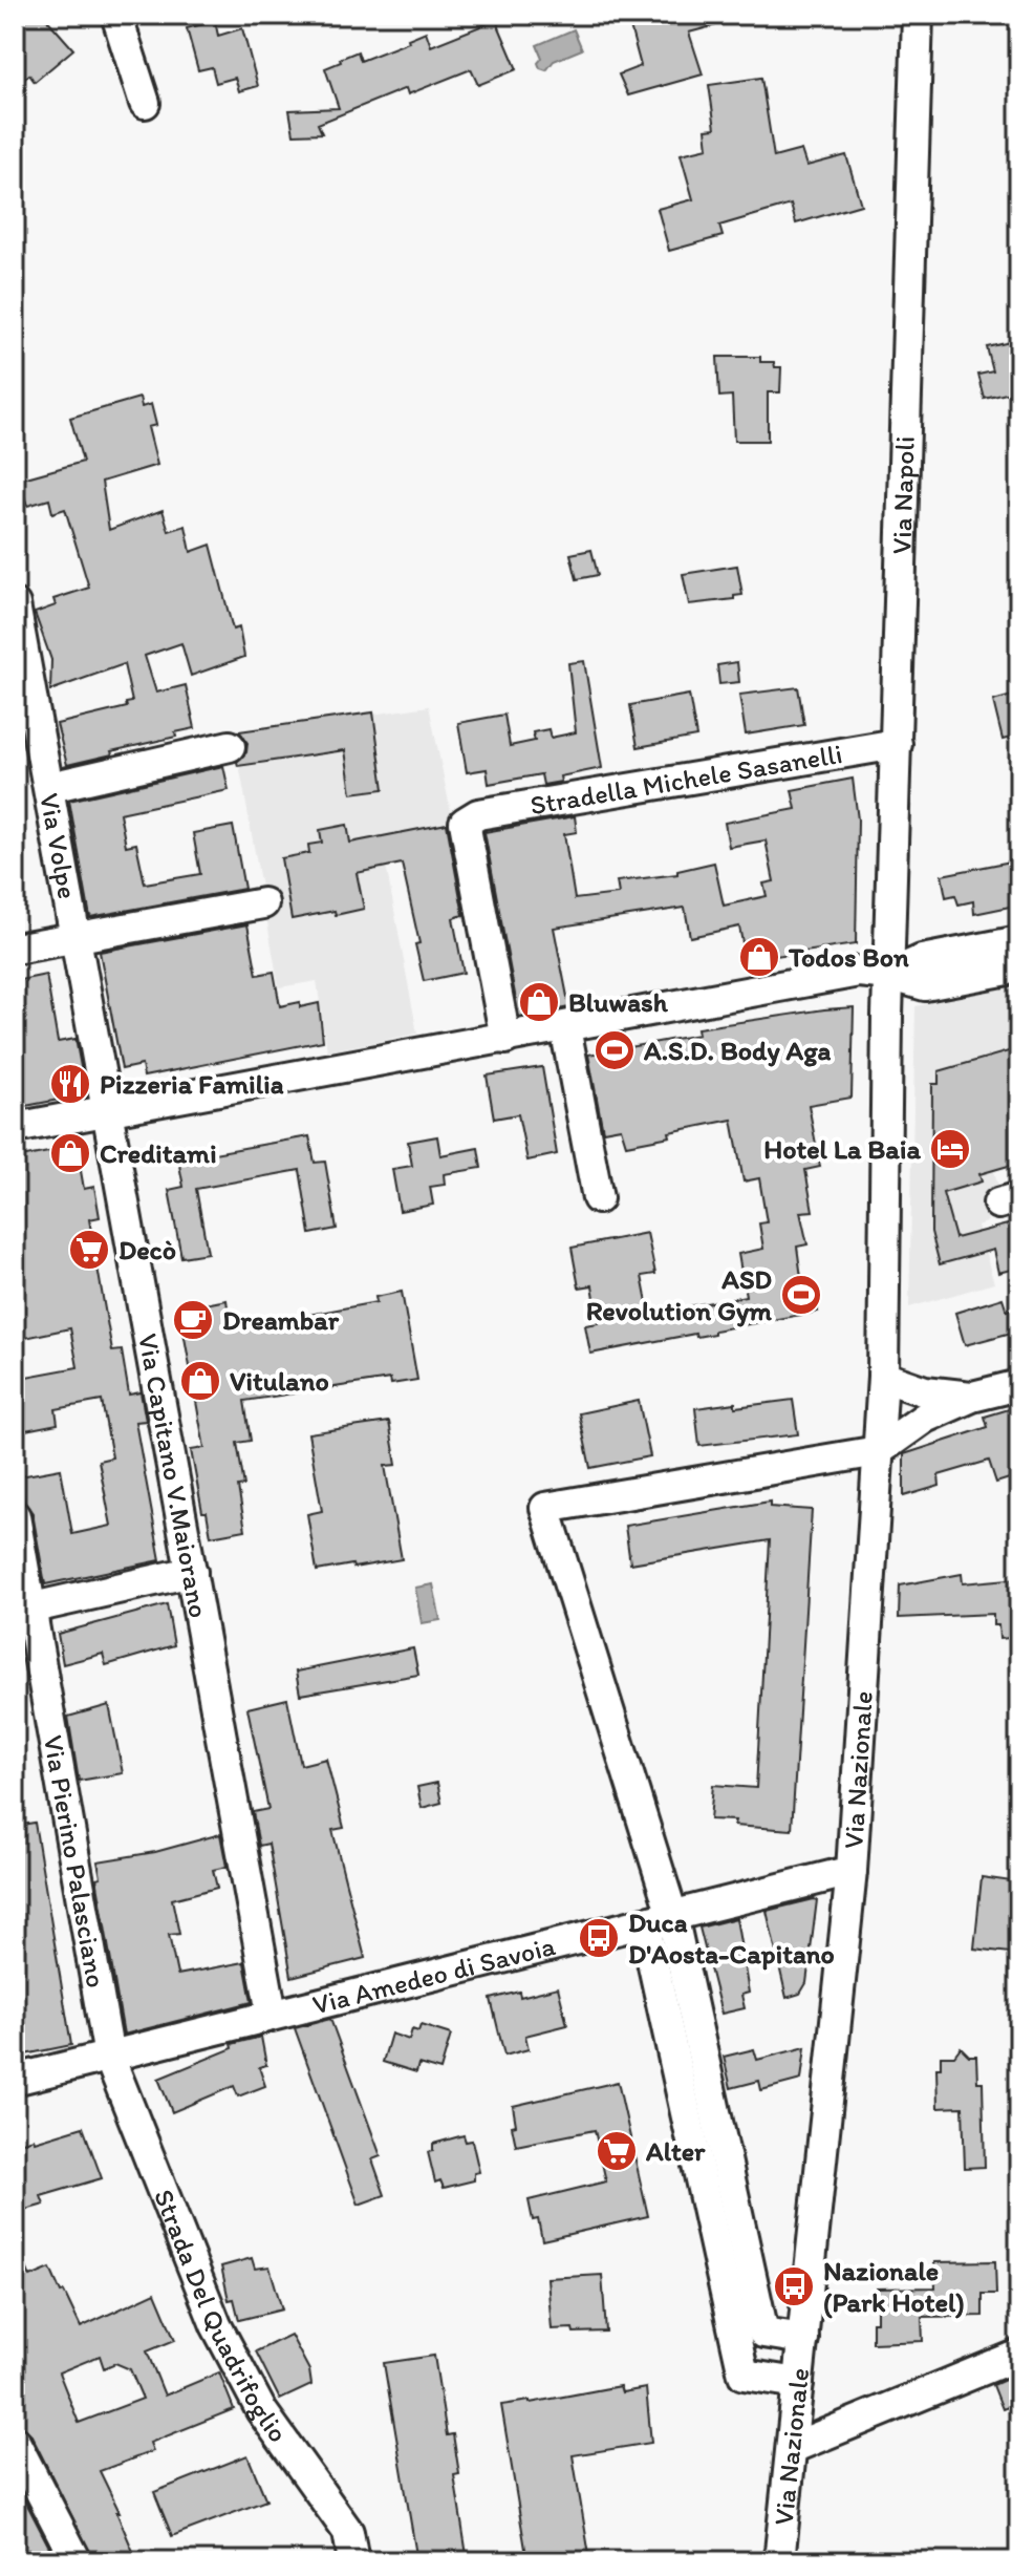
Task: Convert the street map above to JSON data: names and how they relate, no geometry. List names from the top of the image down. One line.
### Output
{"streets":{"street":["Via Napoli","Stradella Michele Sasanelli","Via Volpe","Via Capitano V.Maiorano","Via Nazionale","Via Pierino Palasciano","Via Amedeo di Savoia","Strada Del Quadrifoglio"]},"crossings":[["Via Napoli","Stradella Michele Sasanelli"],["Via Napoli","Via Nazionale"],["Via Volpe","Via Capitano V.Maiorano"],["Via Capitano V.Maiorano","Via Amedeo di Savoia"],["Via Nazionale","Via Amedeo di Savoia"],["Via Pierino Palasciano","Via Amedeo di Savoia"],["Via Pierino Palasciano","Strada Del Quadrifoglio"],["Via Amedeo di Savoia","Strada Del Quadrifoglio"]],"places":{"shop":["Todos Bon","Bluwash","Creditami","Vitulano"],"sports":["A.S.D. Body Aga","ASD Revolution Gym"],"restaurant":["Pizzeria Familia"],"hotel":["Hotel La Baia"],"supermarket":["Decò","Alter"],"cafe":["Dreambar"],"bus stop":["Duca D'Aosta-Capitano","Nazionale (Park Hotel)"]}}
